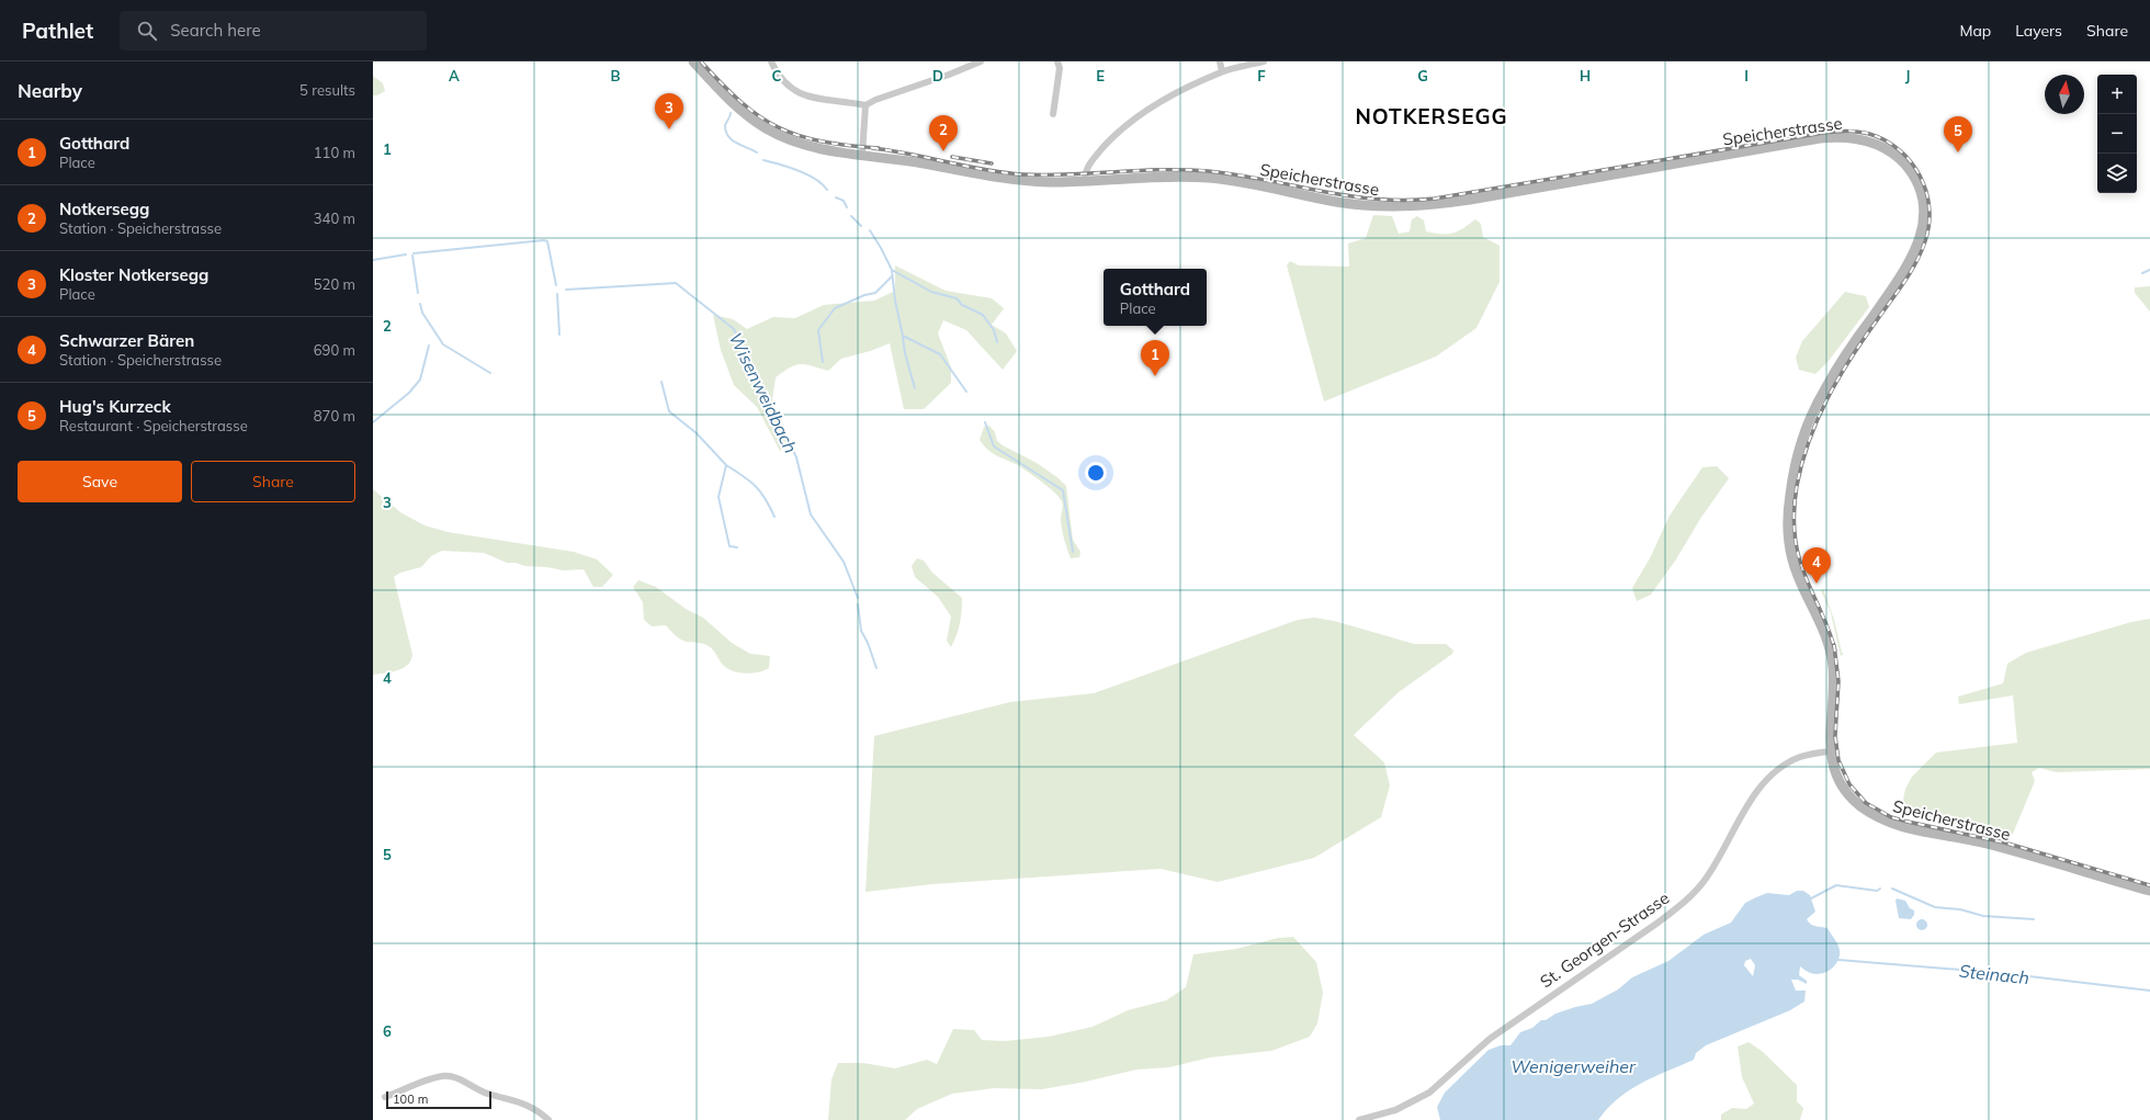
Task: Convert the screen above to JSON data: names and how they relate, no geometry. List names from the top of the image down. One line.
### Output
{"streets":{"main road":["Speicherstrasse"],"street":["St. Georgen-Strasse"]},"crossings":[["Speicherstrasse","St. Georgen-Strasse"]],"districts":["NOTKERSEGG"],"water":["Wisenweidbach","Steinach","Wenigerweiher"],"scale_bar":"100 m","north":"top","page":{"header":"Pathlet","search":"Search here","nav":["Map","Layers","Share"],"heading":["Nearby","5 results"],"map_buttons":["+","−"],"pins":["3","2","5","1","4"],"list":[{"mark":"1","name":"Gotthard","note":"Place","value":"110 m"},{"mark":"2","name":"Notkersegg","note":"Station · Speicherstrasse","value":"340 m"},{"mark":"3","name":"Kloster Notkersegg","note":"Place","value":"520 m"},{"mark":"4","name":"Schwarzer Bären","note":"Station · Speicherstrasse","value":"690 m"},{"mark":"5","name":"Hug's Kurzeck","note":"Restaurant · Speicherstrasse","value":"870 m"}],"popup":["Gotthard","Place"],"buttons":["Save","Share"],"scale":"100 m"},"grid":{"columns":["A","B","C","D","E","F","G","H","I","J"],"rows":["1","2","3","4","5","6"]}}
